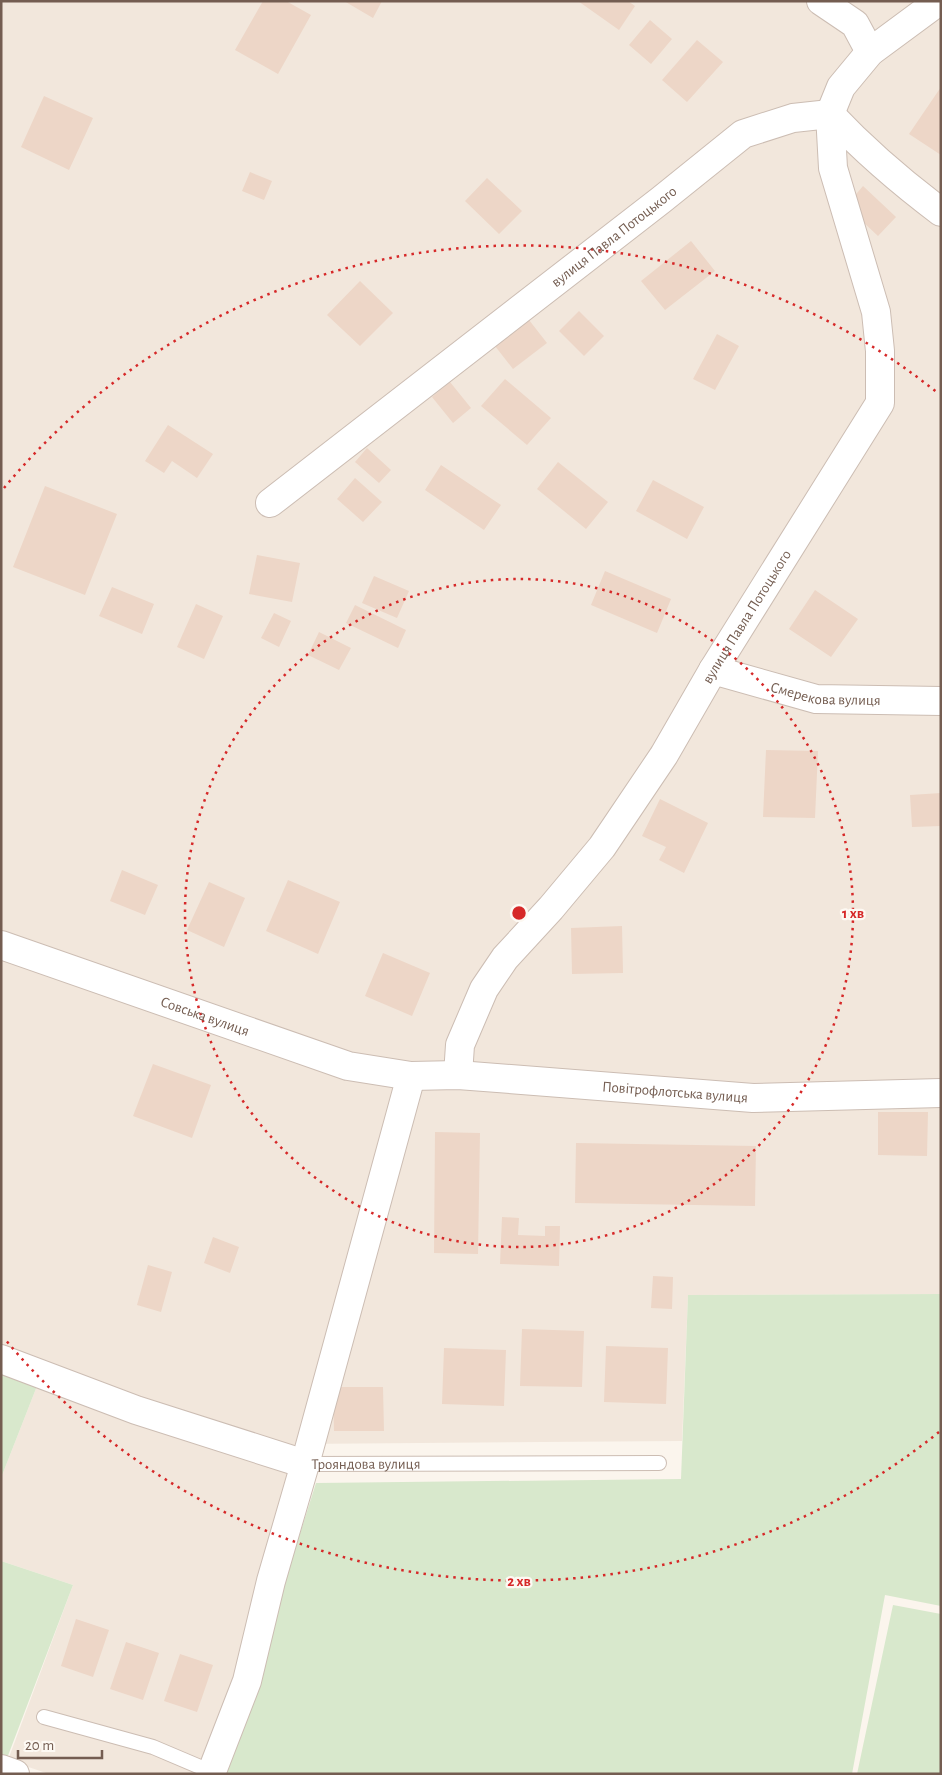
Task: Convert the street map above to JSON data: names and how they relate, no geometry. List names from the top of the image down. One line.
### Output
{"streets":{"street":["вулиця Павла Потоцького","Смерекова вулиця","Совська вулиця","Повітрофлотська вулиця","Трояндова вулиця"]},"crossings":[["вулиця Павла Потоцького","Смерекова вулиця"],["вулиця Павла Потоцького","Повітрофлотська вулиця"],["Совська вулиця","Повітрофлотська вулиця"]],"scale_bar":"20 m","rings":["1 хв","2 хв"]}
